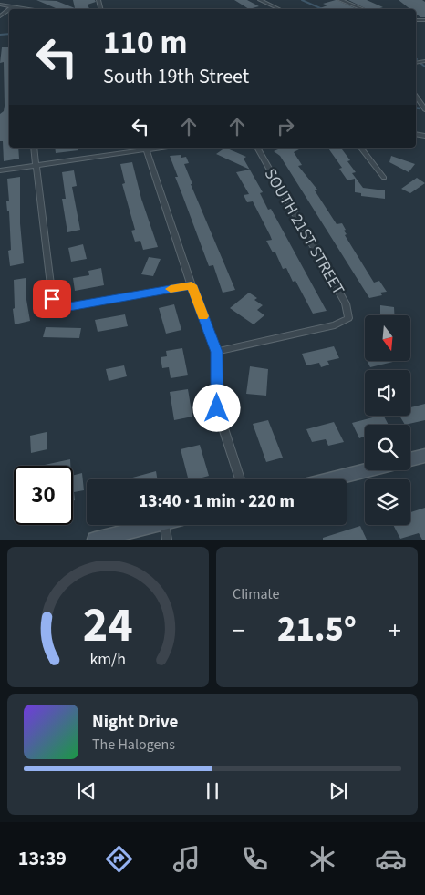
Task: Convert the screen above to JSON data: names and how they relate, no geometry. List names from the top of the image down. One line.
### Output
{"streets":{"street":["SOUTH 21ST STREET"]},"north":"bottom","page":{"turn":["110 m","South 19th Street"],"limit":"30","trip":"13:40 · 1 min · 220 m","tile":"Climate","heat":["−","21.5°","+"],"song":["Night Drive","The Halogens"],"tabs":"13:39","gauge":["24","km/h"]}}
